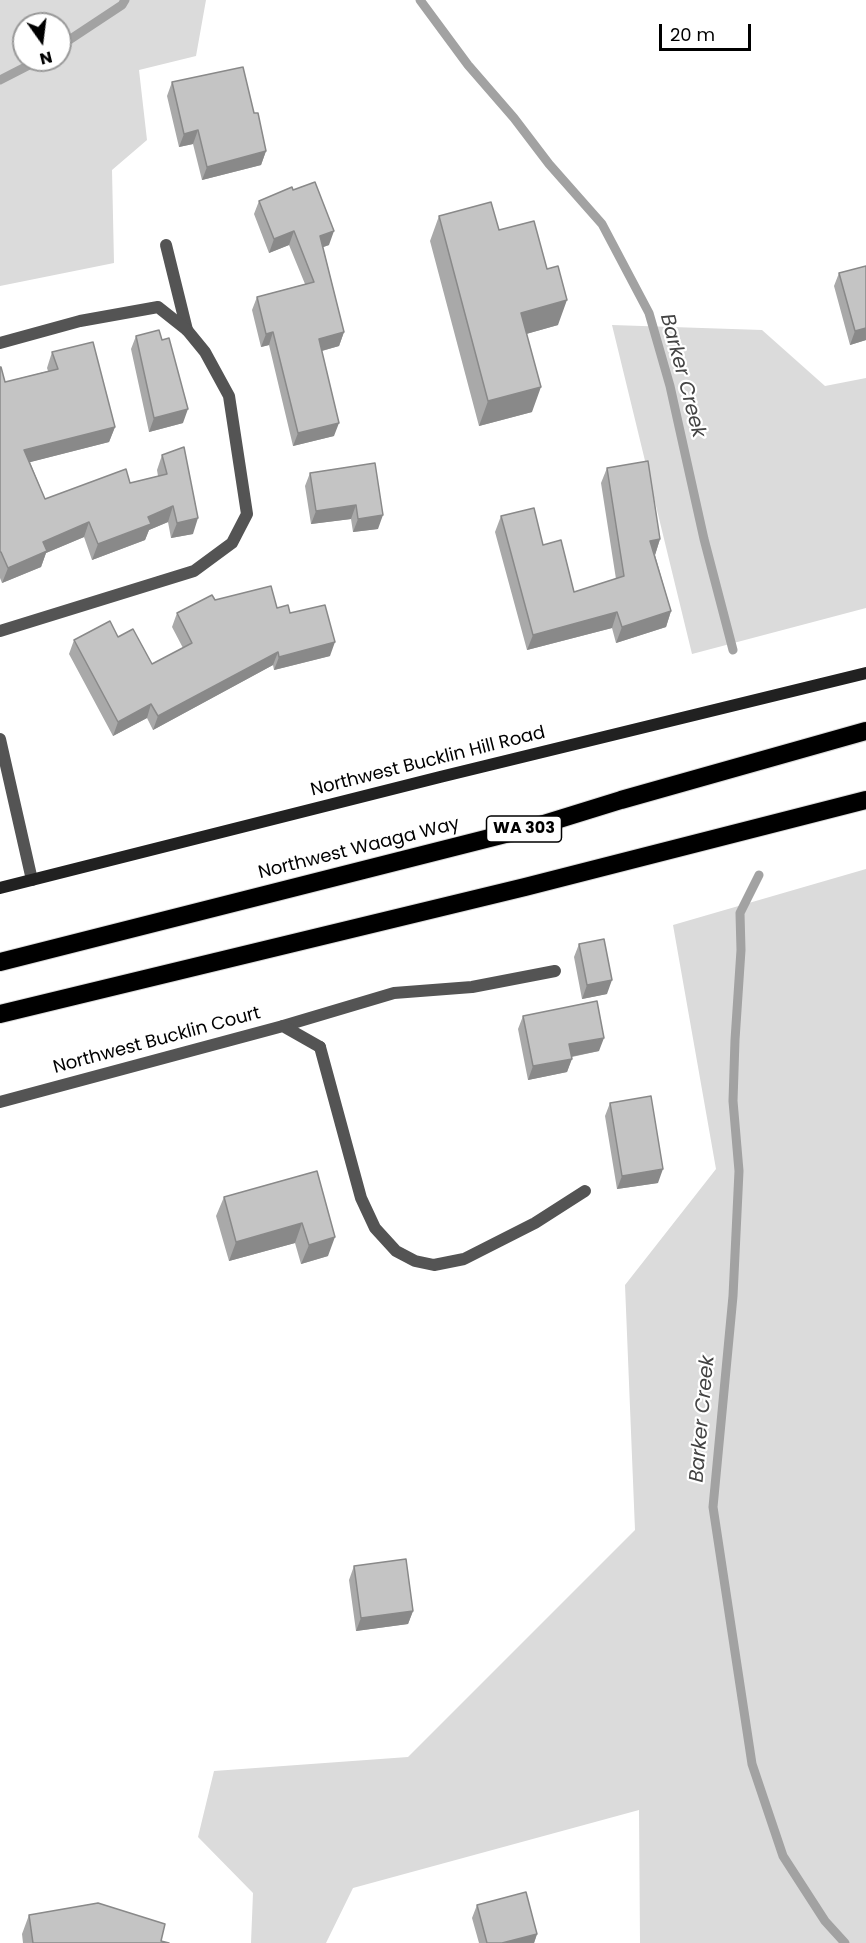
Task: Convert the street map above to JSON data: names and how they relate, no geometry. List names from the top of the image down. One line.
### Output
{"streets":{"highway":["WA 303","Northwest Waaga Way"],"main road":["Northwest Bucklin Hill Road"],"street":["Northwest Bucklin Court"]},"water":["Barker Creek"],"scale_bar":"20 m","north":"bottom"}
